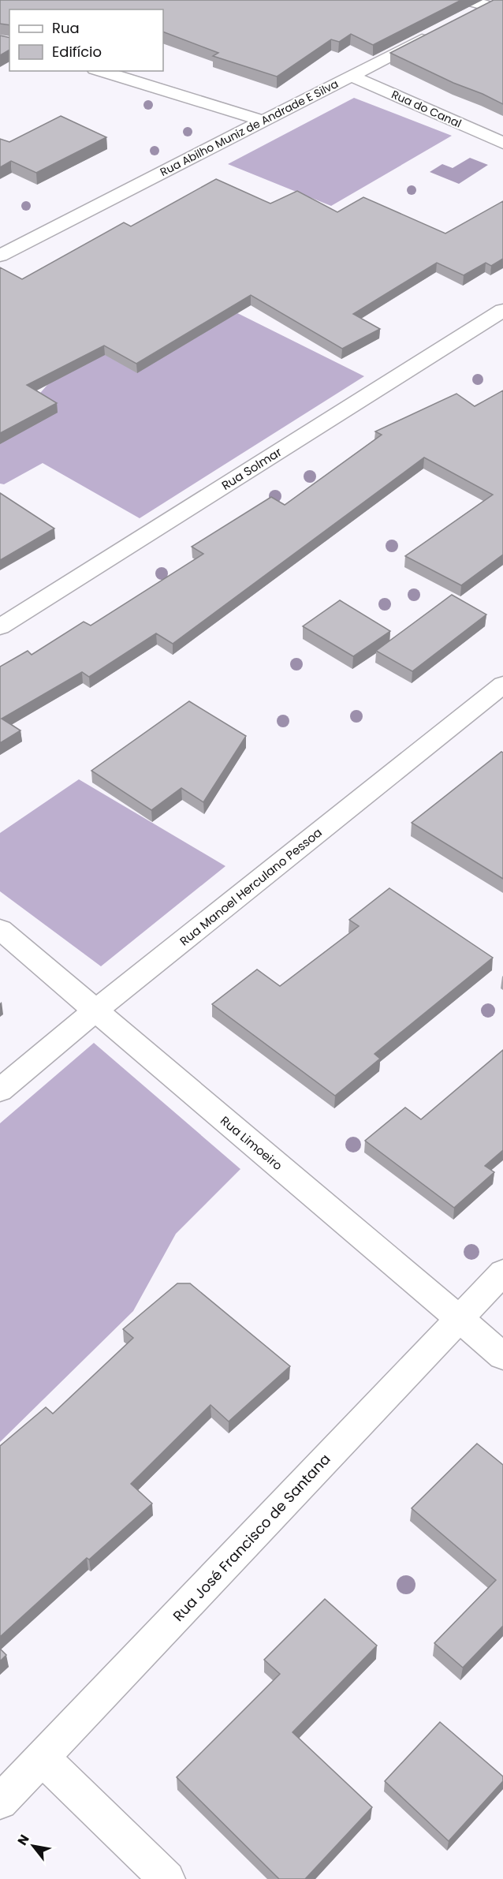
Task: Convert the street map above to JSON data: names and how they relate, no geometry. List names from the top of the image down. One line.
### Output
{"streets":{"street":["Rua do Canal","Rua Abilho Muniz de Andrade E Silva","Rua Solmar","Rua Manoel Herculano Pessoa","Rua Limoeiro","Rua José Francisco de Santana"]},"crossings":[["Rua do Canal","Rua Abilho Muniz de Andrade E Silva"],["Rua Manoel Herculano Pessoa","Rua Limoeiro"],["Rua Limoeiro","Rua José Francisco de Santana"]],"legend":["Rua","Edifício"],"north":"top left"}
